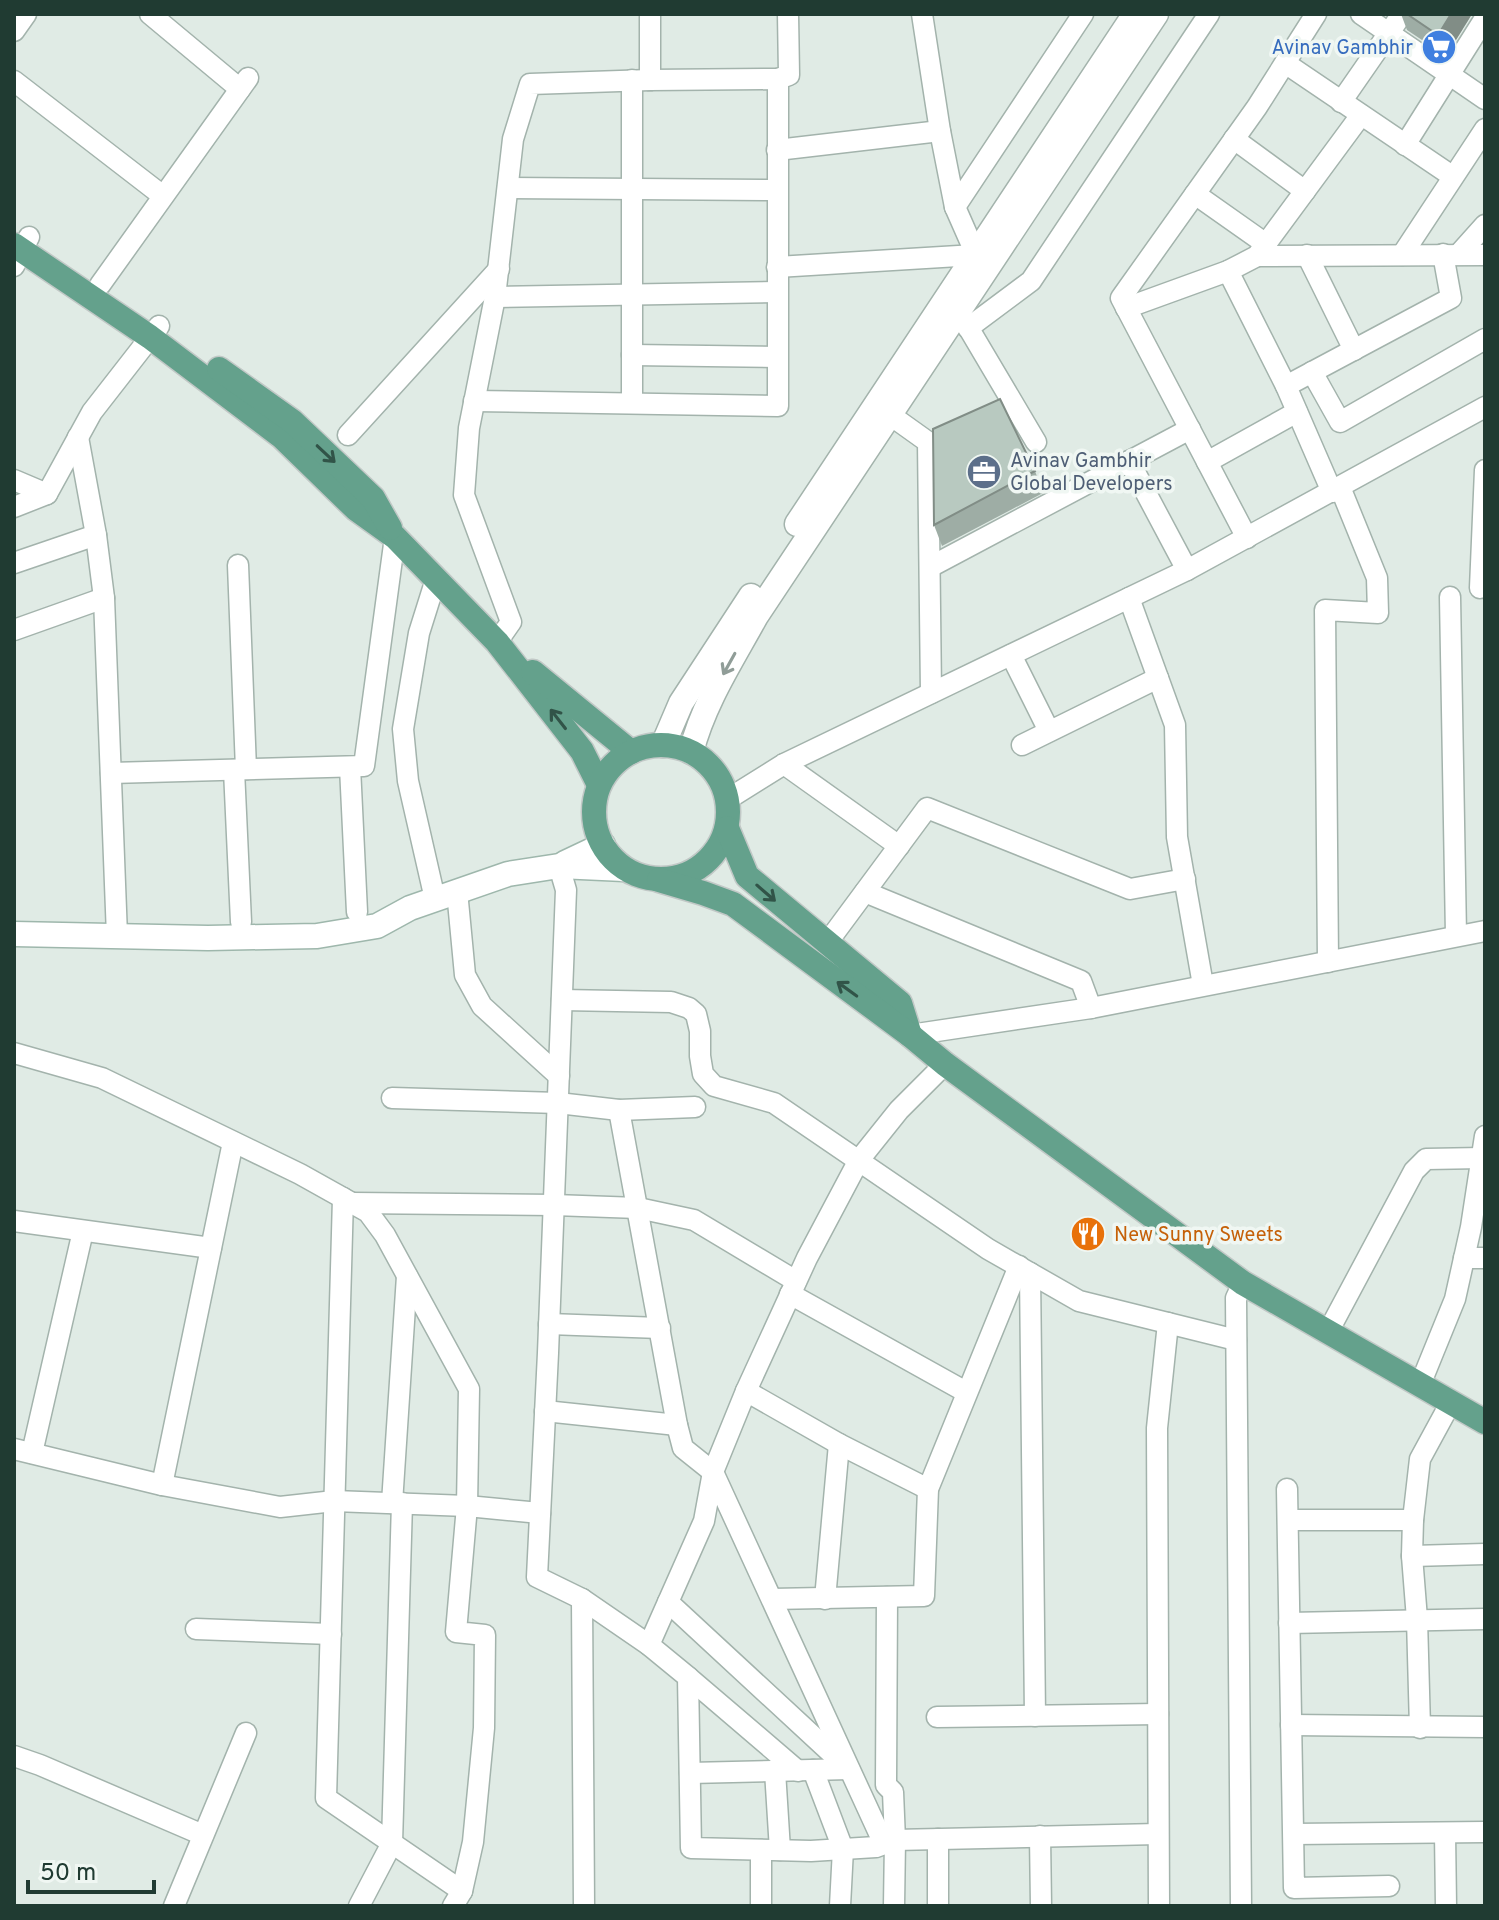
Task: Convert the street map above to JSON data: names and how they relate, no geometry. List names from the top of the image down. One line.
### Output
{"places":{"supermarket":["Avinav Gambhir"],"office":["Avinav Gambhir Global Developers"],"restaurant":["New Sunny Sweets"]},"scale_bar":"50 m"}
